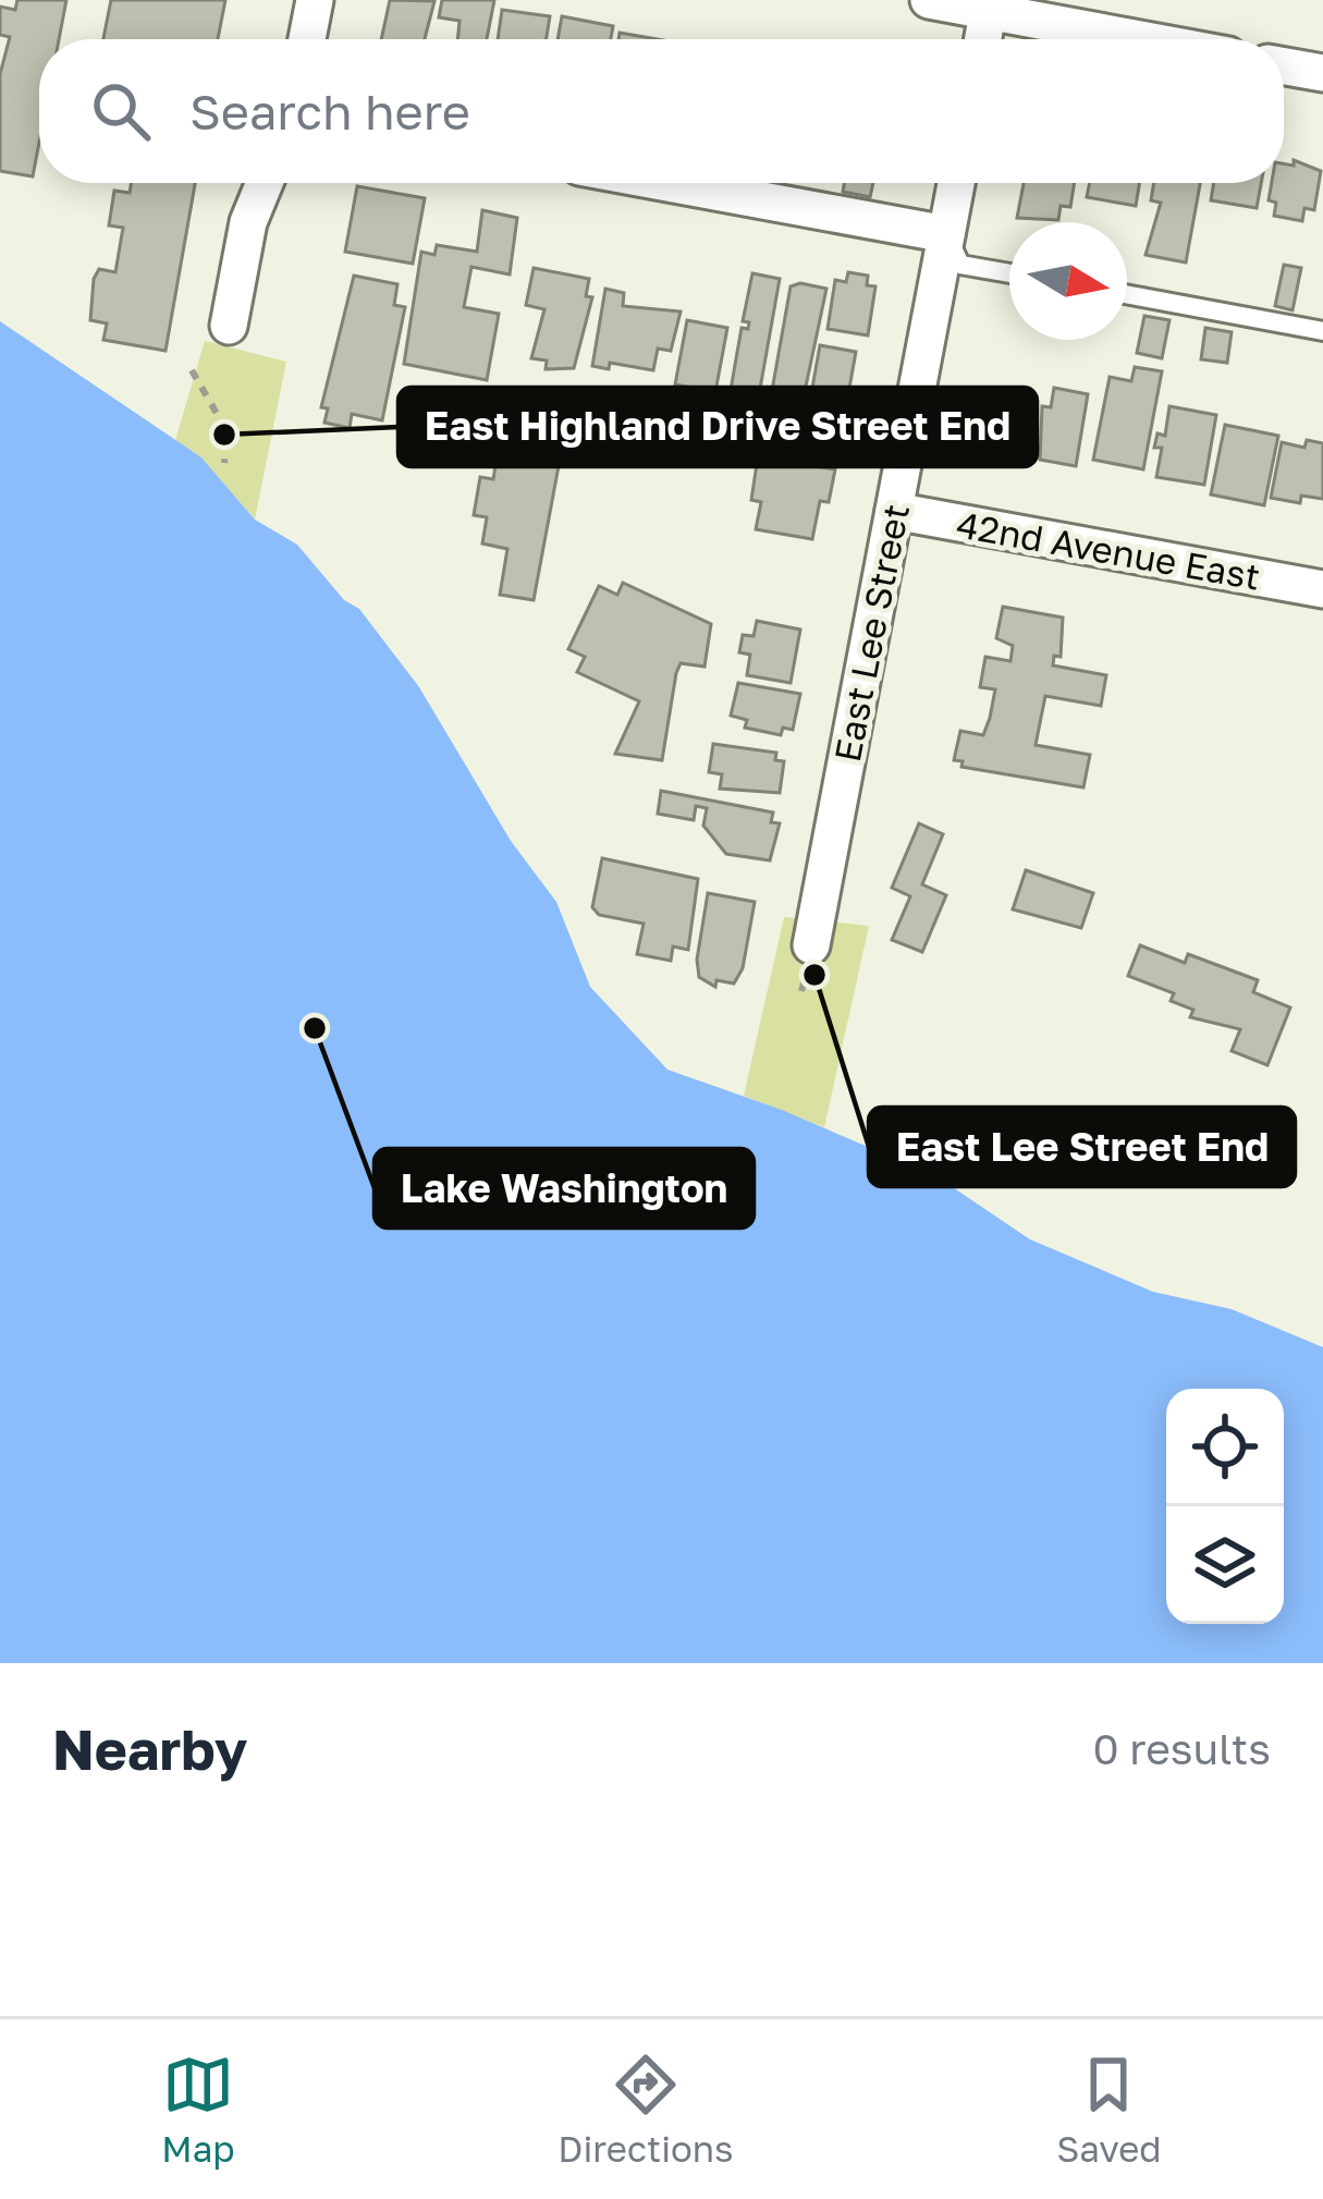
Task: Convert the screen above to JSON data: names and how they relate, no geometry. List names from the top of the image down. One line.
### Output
{"streets":{"street":["42nd Avenue East","East Lee Street"]},"crossings":[["42nd Avenue East","East Lee Street"]],"places":["East Highland Drive Street End","East Lee Street End","Lake Washington"],"north":"right","page":{"search":"Search here","heading":["Nearby","0 results"],"nav":["Map","Directions","Saved"]}}
